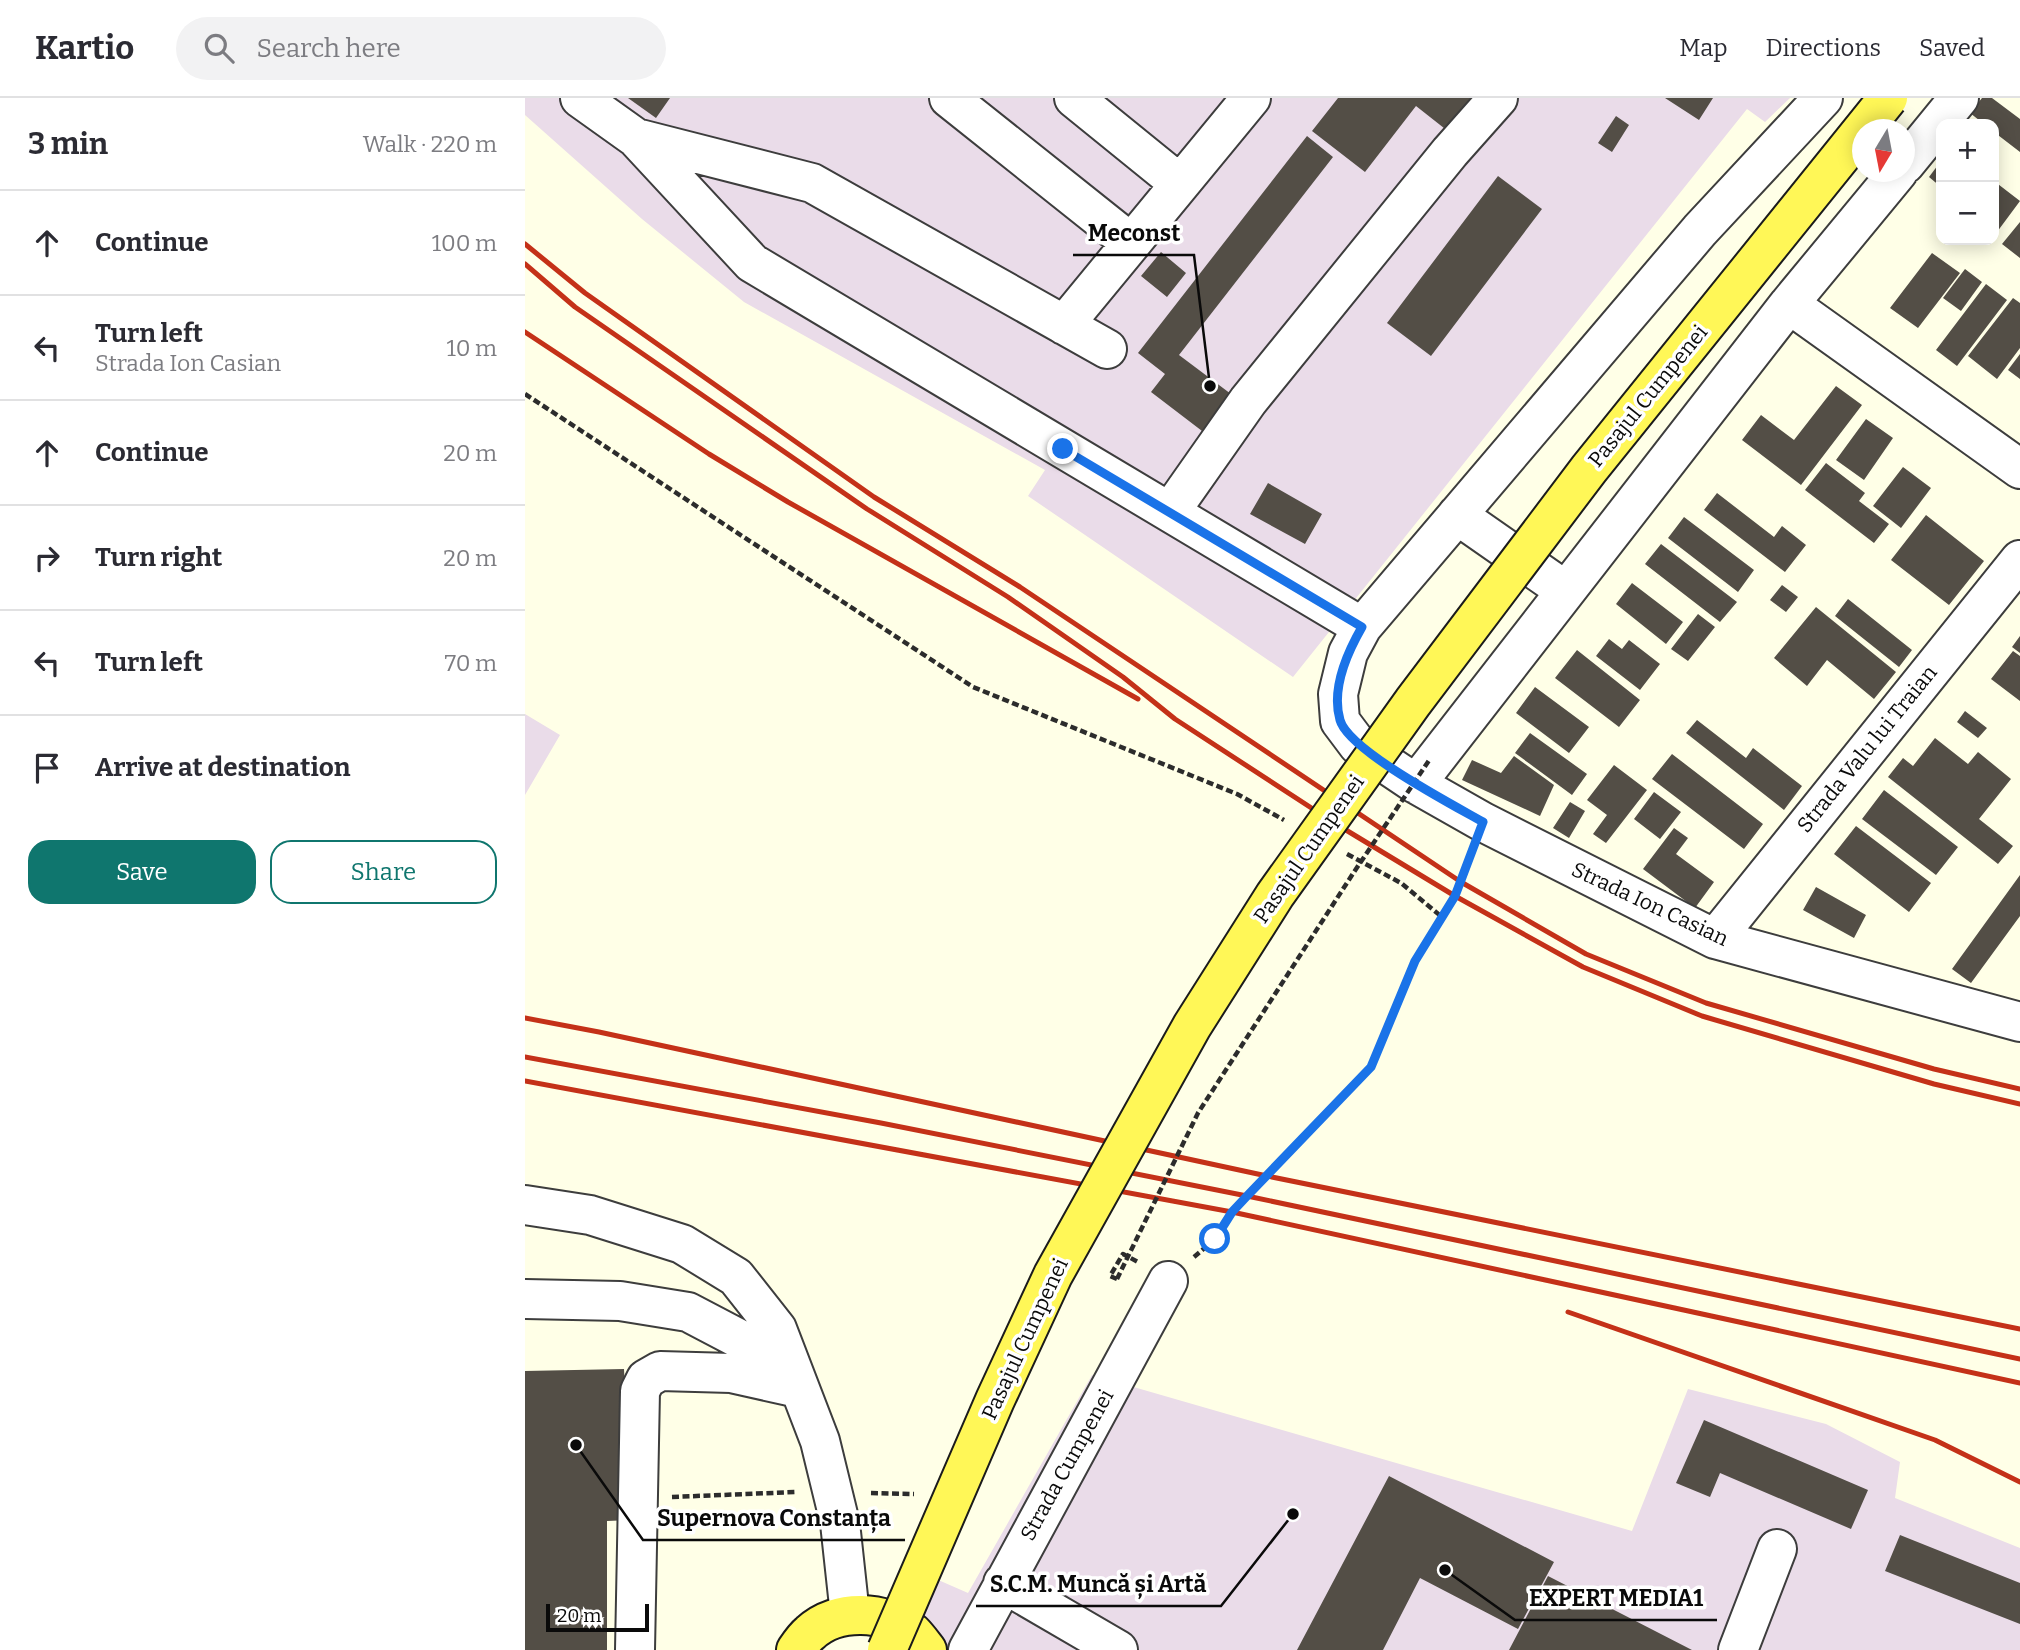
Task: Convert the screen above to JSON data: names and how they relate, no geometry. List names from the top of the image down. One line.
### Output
{"streets":{"main road":["Pasajul Cumpenei"],"street":["Strada Valu lui Traian","Strada Ion Casian","Strada Cumpenei"]},"crossings":[["Strada Valu lui Traian","Strada Ion Casian"]],"places":["Meconst","Supernova Constanța","S.C.M. Muncă și Artă","EXPERT MEDIA1"],"scale_bar":"20 m","north":"bottom","page":{"header":"Kartio","search":"Search here","nav":["Map","Directions","Saved"],"heading":["3 min","Walk · 220 m"],"map_buttons":["+","−"],"list":[["Continue","100 m"],["Turn left","Strada Ion Casian","10 m"],["Continue","20 m"],["Turn right","20 m"],["Turn left","70 m"],"Arrive at destination"],"buttons":["Save","Share"],"scale":"20 m"}}
